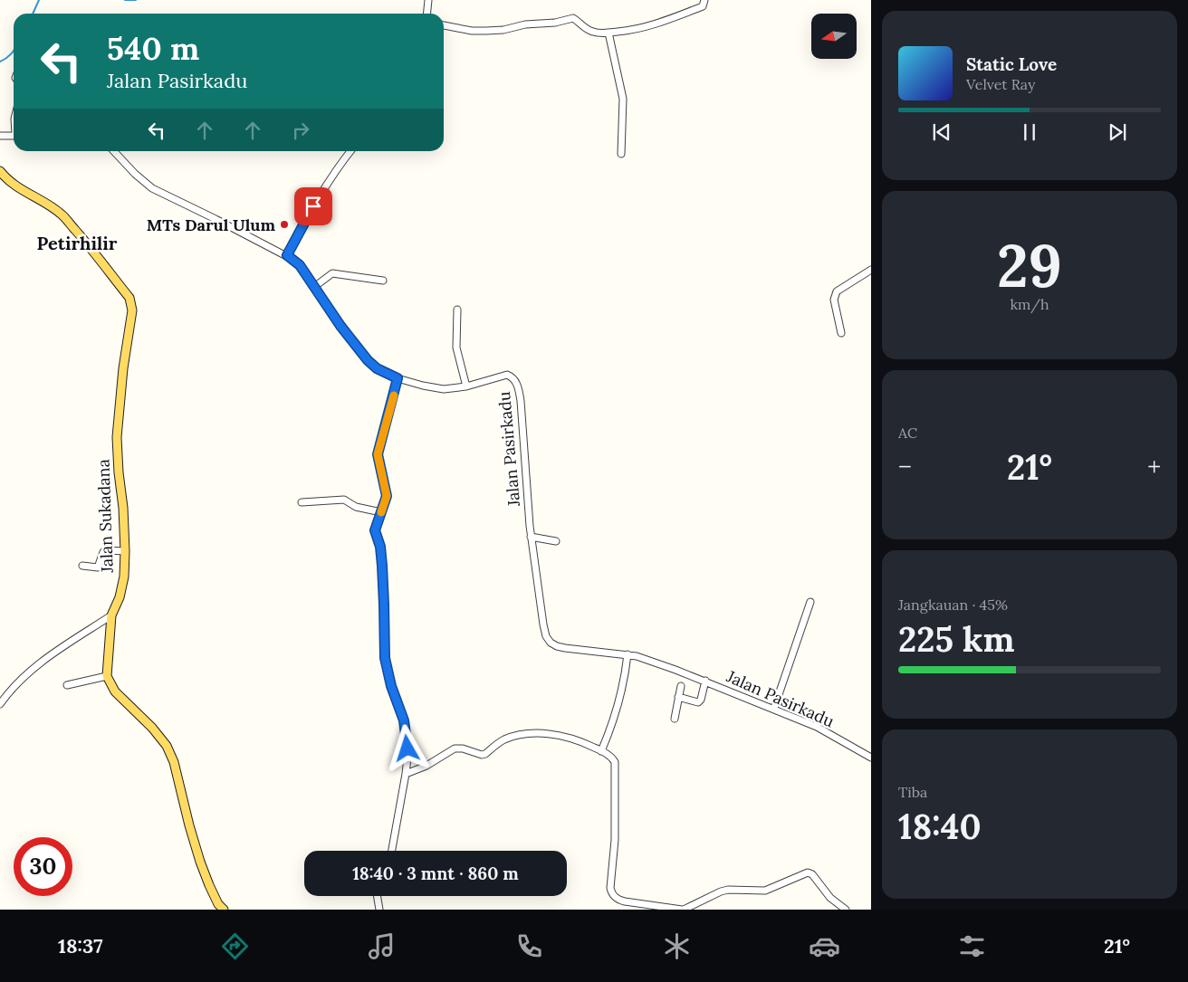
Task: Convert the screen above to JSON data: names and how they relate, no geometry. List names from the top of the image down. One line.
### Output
{"streets":{"main road":["Jalan Sukadana"],"street":["Jalan Pasirkadu"]},"districts":["Petirhilir"],"places":["MTs Darul Ulum"],"north":"left","page":{"turn":["540 m","Jalan Pasirkadu"],"song":["Static Love","Velvet Ray"],"tile":[["29","km/h"],"AC",["Jangkauan · 45%","225 km"],["Tiba","18:40"]],"heat":["−","21°","+"],"limit":"30","trip":"18:40 · 3 mnt · 860 m","tabs":["18:37","21°"]}}
